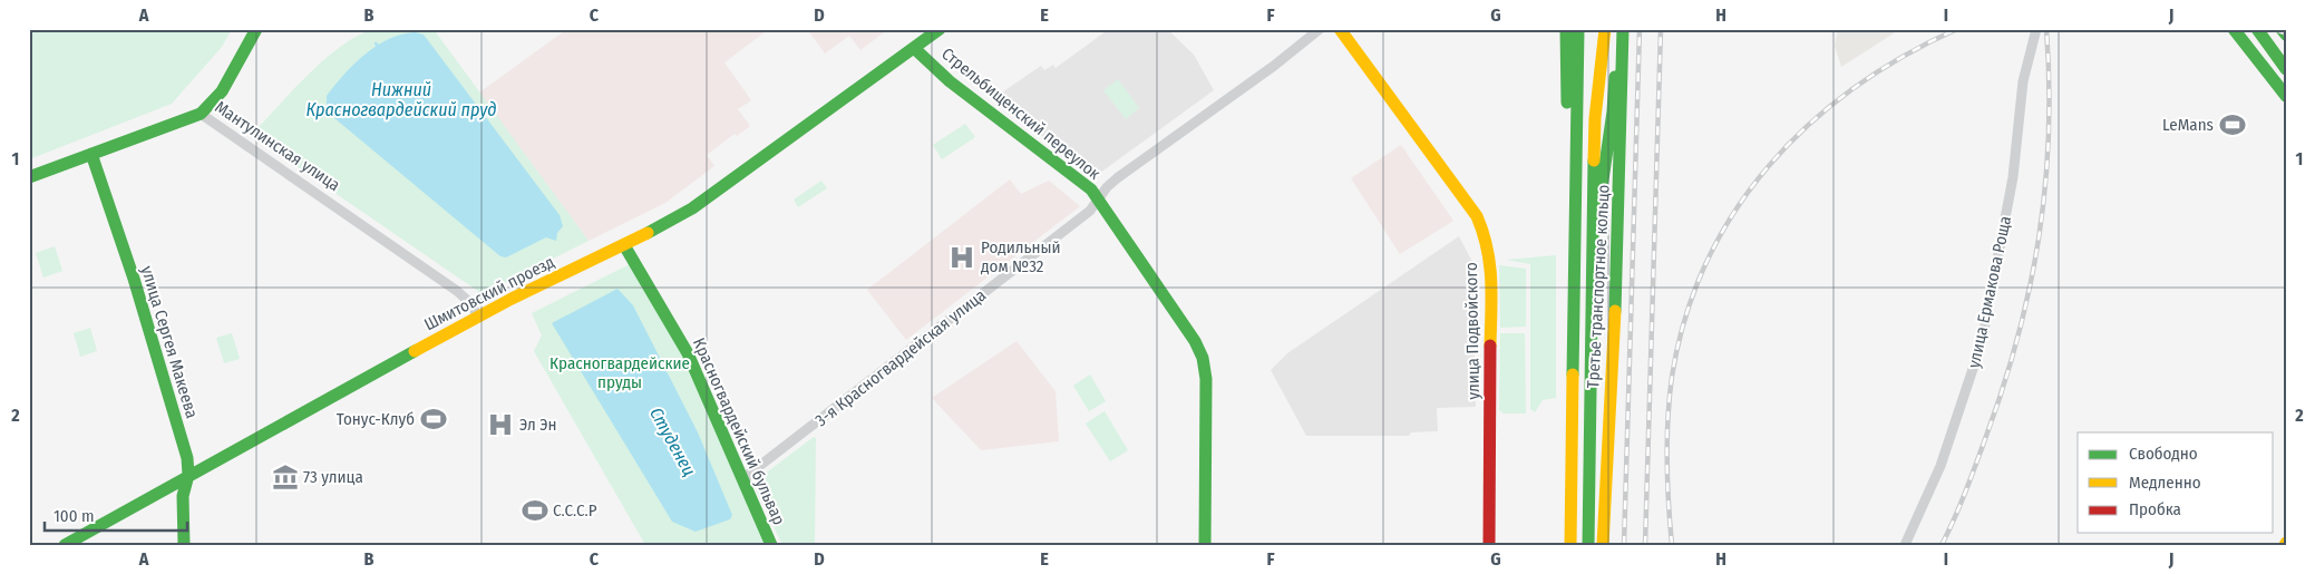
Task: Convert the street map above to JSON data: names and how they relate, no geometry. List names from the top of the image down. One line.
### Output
{"streets":{"main road":["Стрельбищенский переулок","Мантулинская улица","Третье транспортное кольцо","Шмитовский проезд","улица Подвойского","улица Сергея Макеева","Красногвардейский бульвар"],"street":["улица Ермакова Роща","3-я Красногвардейская улица"]},"crossings":[["Стрельбищенский переулок","Шмитовский проезд"],["Стрельбищенский переулок","3-я Красногвардейская улица"],["Мантулинская улица","Шмитовский проезд"],["Мантулинская улица","улица Сергея Макеева"],["Шмитовский проезд","улица Сергея Макеева"],["Шмитовский проезд","Красногвардейский бульвар"],["3-я Красногвардейская улица","Красногвардейский бульвар"]],"water":["Нижний Красногвардейский пруд","Студенец"],"parks":["Красногвардейские пруды"],"places":{"sports":["LeMans","Тонус-Клуб","С.С.С.Р"],"hospital":["Родильный дом №32","Эл Эн"],"museum":["73 улица"]},"legend":["Свободно","Медленно","Пробка"],"scale_bar":"100 m","grid":{"columns":["A","B","C","D","E","F","G","H","I","J"],"rows":["1","2"]}}
